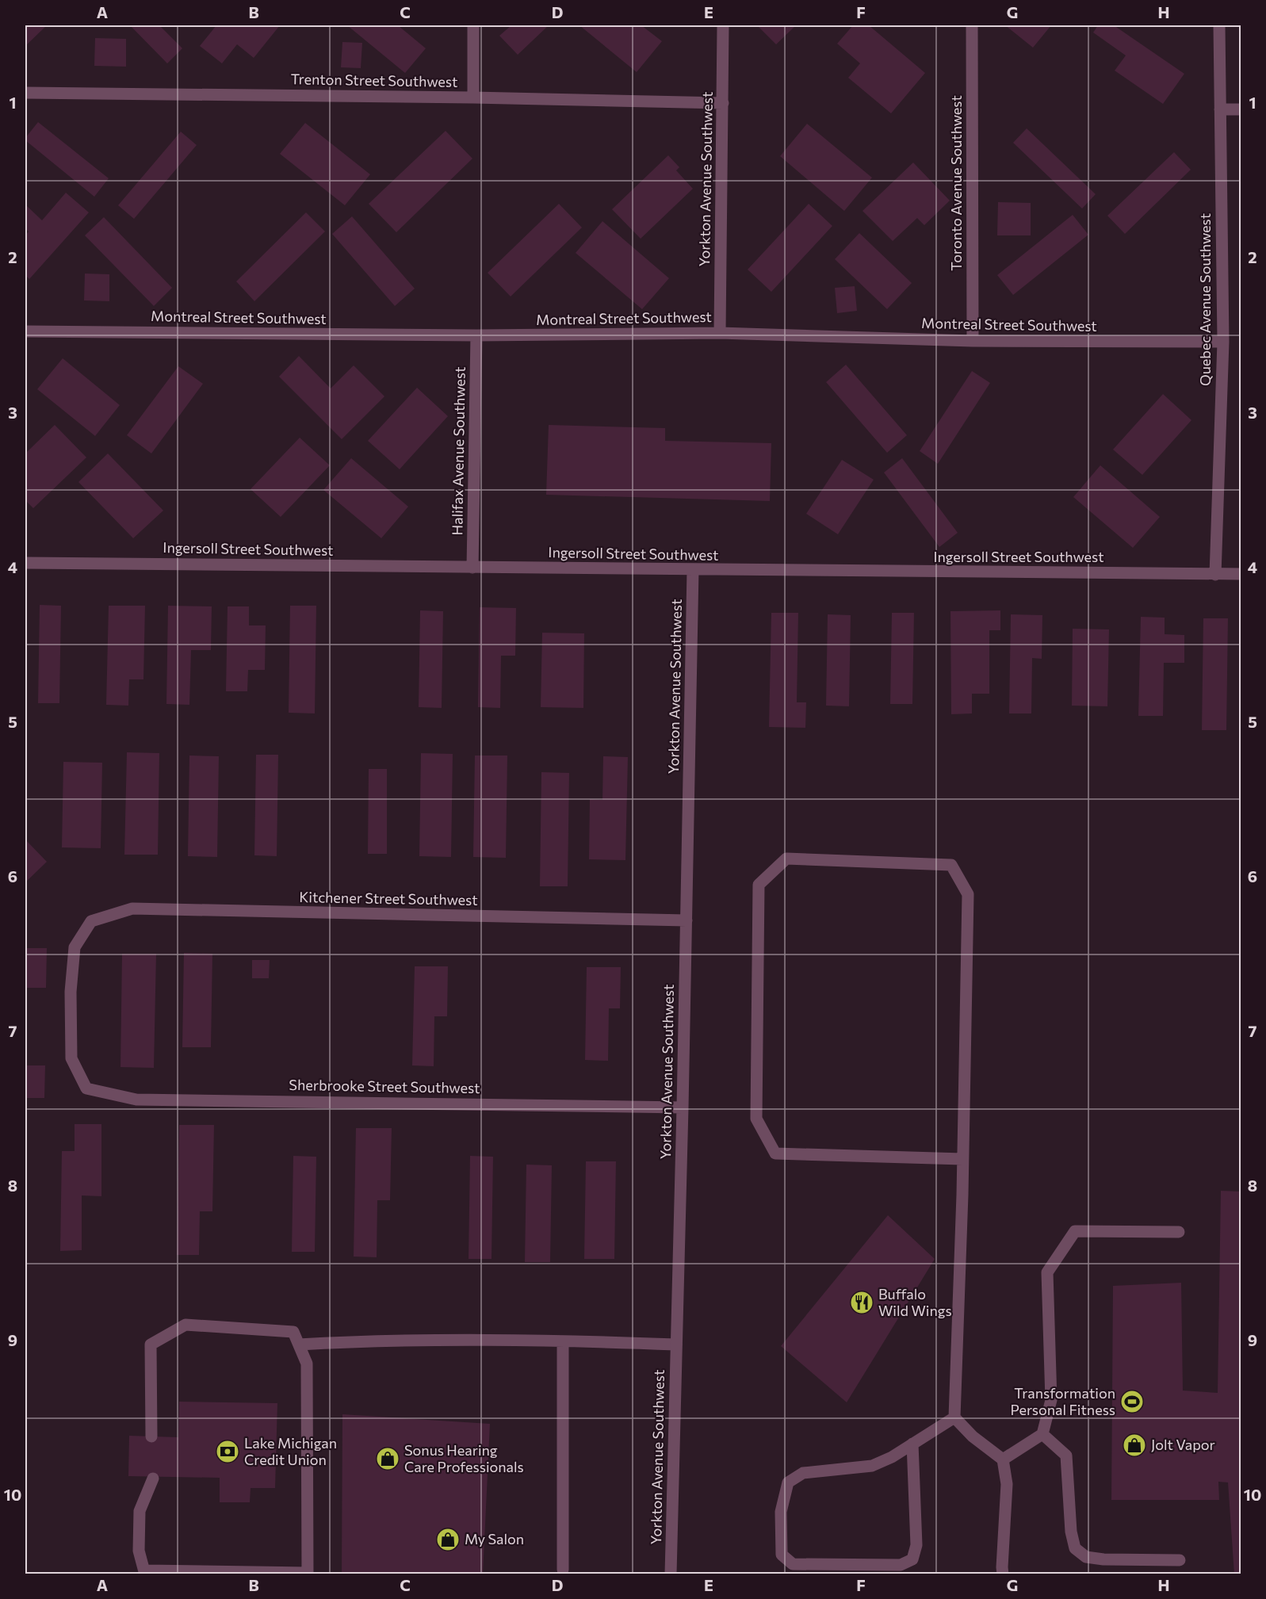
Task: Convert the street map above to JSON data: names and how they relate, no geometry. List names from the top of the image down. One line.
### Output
{"streets":{"street":["Trenton Street Southwest","Yorkton Avenue Southwest","Toronto Avenue Southwest","Quebec Avenue Southwest","Montreal Street Southwest","Halifax Avenue Southwest","Ingersoll Street Southwest","Kitchener Street Southwest","Sherbrooke Street Southwest"]},"crossings":[["Trenton Street Southwest","Yorkton Avenue Southwest"],["Yorkton Avenue Southwest","Montreal Street Southwest"],["Yorkton Avenue Southwest","Ingersoll Street Southwest"],["Yorkton Avenue Southwest","Kitchener Street Southwest"],["Yorkton Avenue Southwest","Sherbrooke Street Southwest"],["Toronto Avenue Southwest","Montreal Street Southwest"],["Quebec Avenue Southwest","Montreal Street Southwest"],["Quebec Avenue Southwest","Ingersoll Street Southwest"],["Montreal Street Southwest","Halifax Avenue Southwest"],["Halifax Avenue Southwest","Ingersoll Street Southwest"],["Kitchener Street Southwest","Sherbrooke Street Southwest"]],"places":{"restaurant":["Buffalo Wild Wings"],"sports":["Transformation Personal Fitness"],"shop":["Jolt Vapor","Sonus Hearing Care Professionals","My Salon"],"bank":["Lake Michigan Credit Union"]},"grid":{"columns":["A","B","C","D","E","F","G","H"],"rows":["1","2","3","4","5","6","7","8","9","10"]}}
